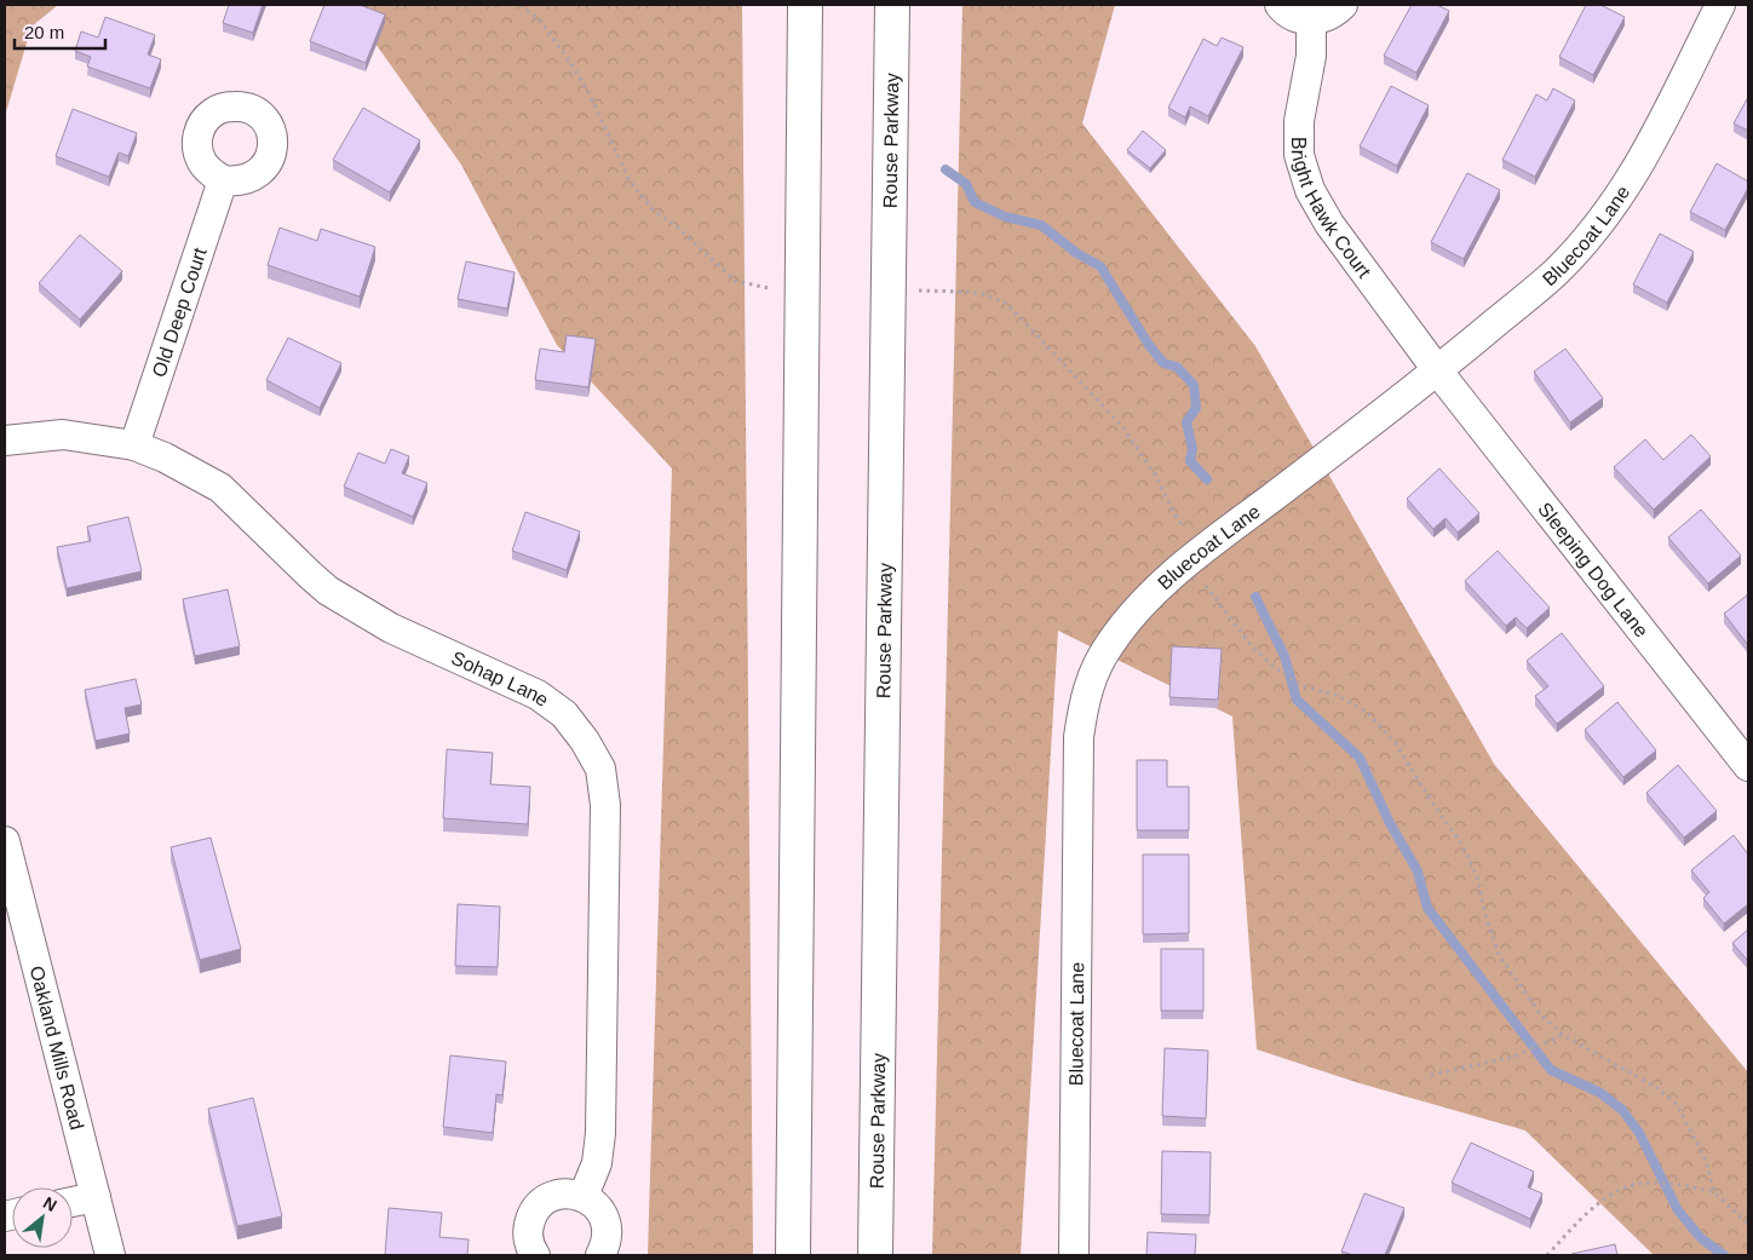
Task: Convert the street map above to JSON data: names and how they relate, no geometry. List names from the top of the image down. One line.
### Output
{"streets":{"main road":["Rouse Parkway"],"street":["Bright Hawk Court","Bluecoat Lane","Old Deep Court","Sleeping Dog Lane","Sohap Lane","Oakland Mills Road"]},"crossings":[["Bright Hawk Court","Bluecoat Lane"],["Bright Hawk Court","Sleeping Dog Lane"],["Bluecoat Lane","Sleeping Dog Lane"],["Old Deep Court","Sohap Lane"]],"scale_bar":"20 m","north":"top right"}
